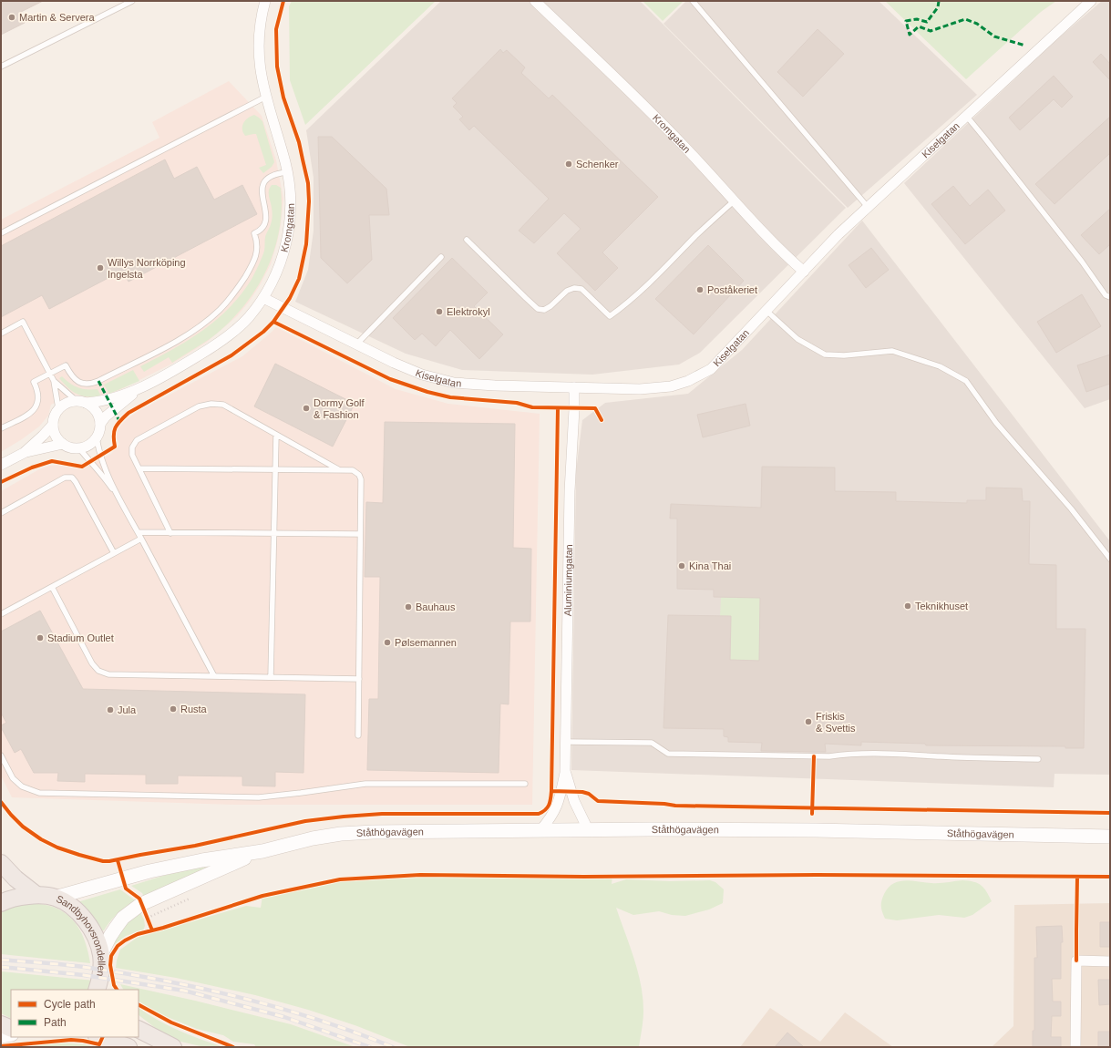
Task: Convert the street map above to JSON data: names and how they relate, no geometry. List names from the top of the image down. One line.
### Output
{"streets":{"highway":["Sandbyhovsrondellen"],"main road":["Ståthögavägen"],"street":["Kromgatan","Kiselgatan","Aluminiumgatan"]},"crossings":[["Kromgatan","Kiselgatan"],["Kiselgatan","Aluminiumgatan"],["Aluminiumgatan","Ståthögavägen"],["Ståthögavägen","Sandbyhovsrondellen"]],"places":["Martin & Servera","Schenker","Willys Norrköping Ingelsta","Poståkeriet","Elektrokyl","Dormy Golf & Fashion","Kina Thai","Teknikhuset","Bauhaus","Stadium Outlet","Pølsemannen","Rusta","Jula","Friskis & Svettis"],"legend":["Cycle path","Path"]}
